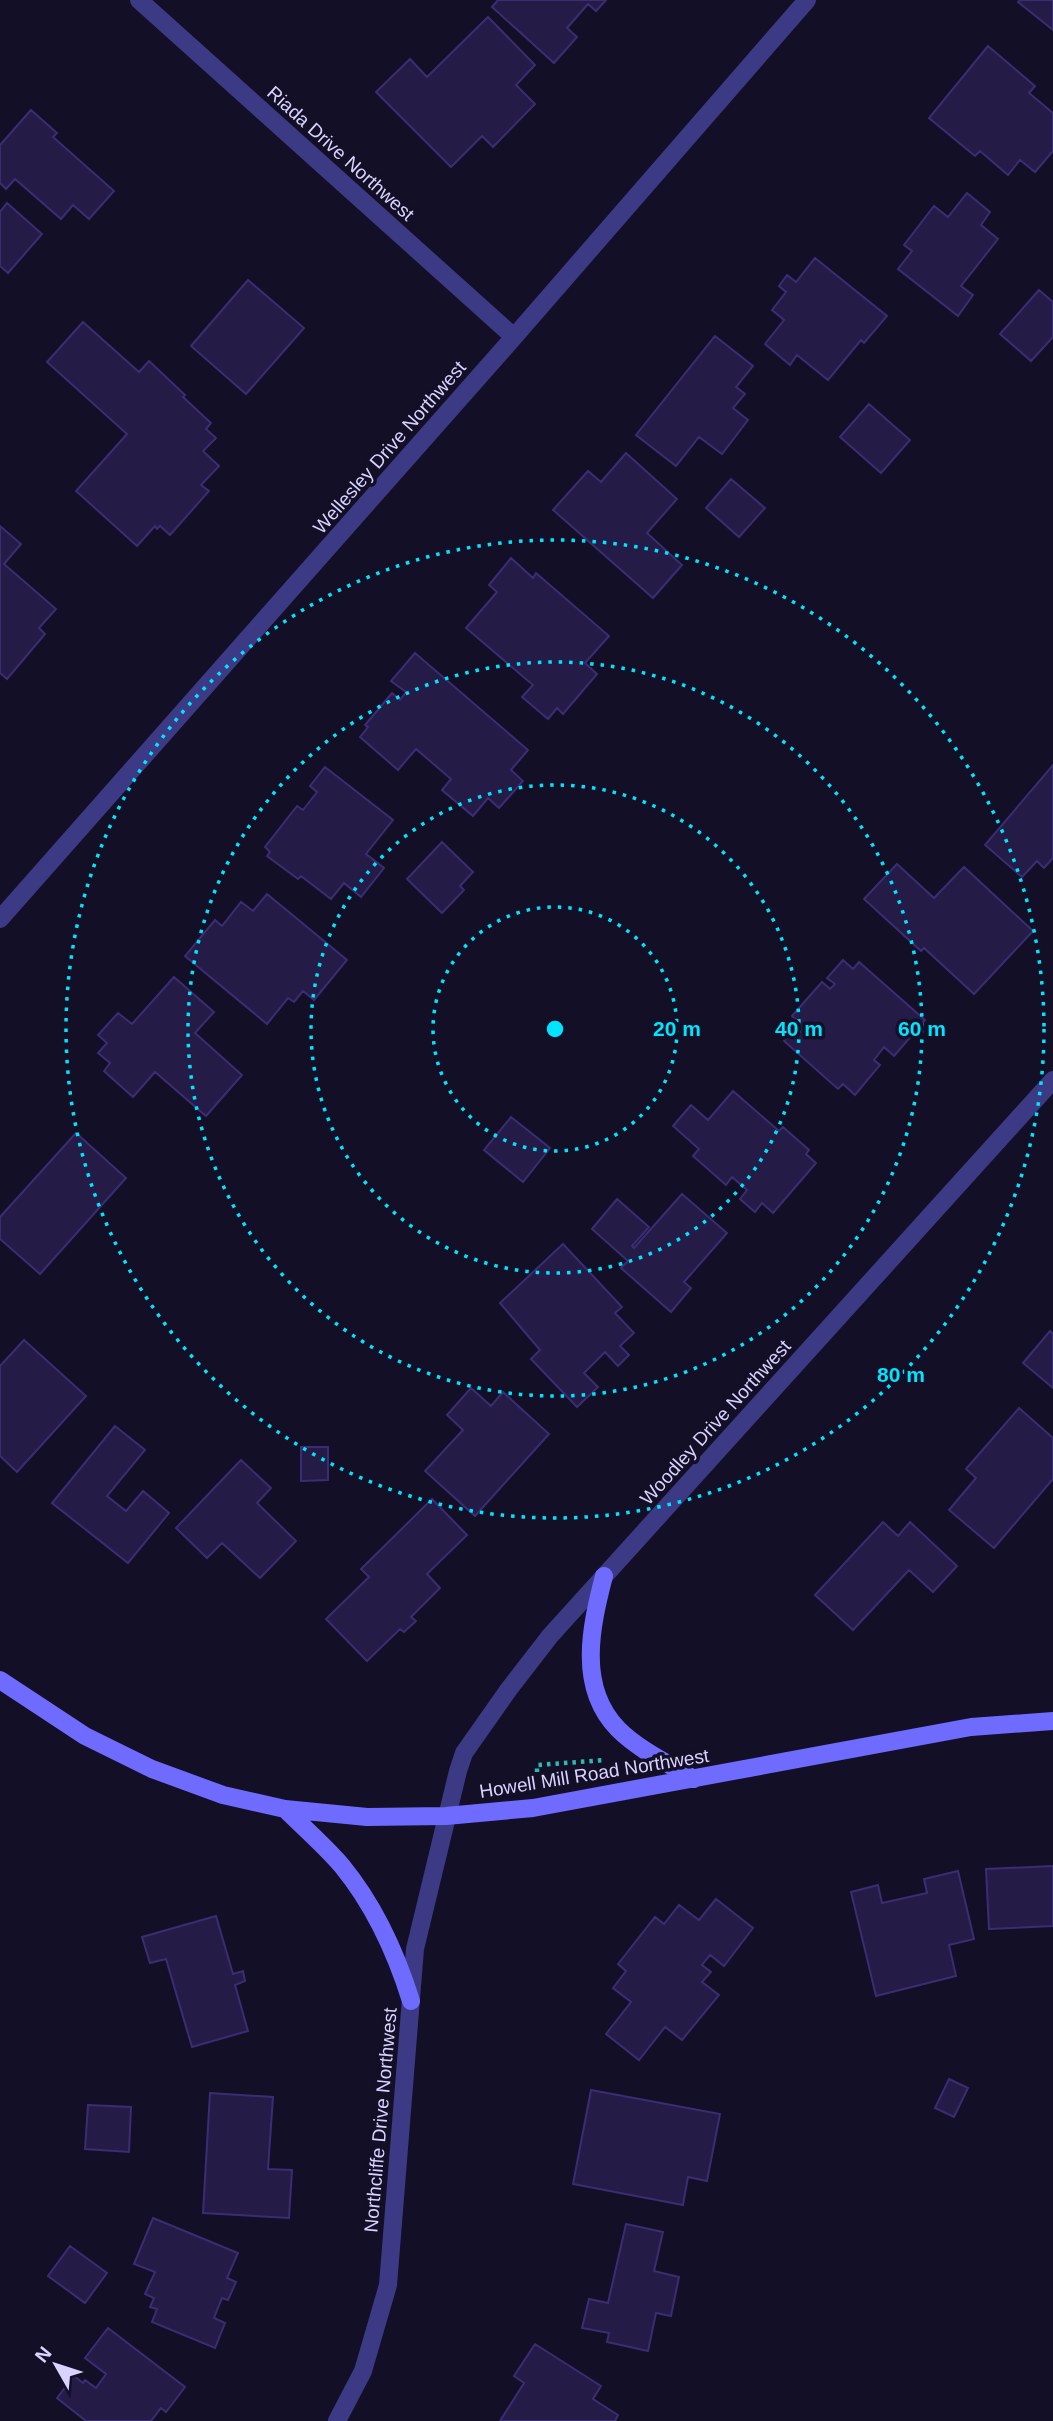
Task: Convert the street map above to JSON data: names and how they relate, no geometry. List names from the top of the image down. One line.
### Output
{"streets":{"main road":["Howell Mill Road Northwest"],"street":["Riada Drive Northwest","Wellesley Drive Northwest","Woodley Drive Northwest","Northcliffe Drive Northwest"]},"crossings":[["Riada Drive Northwest","Wellesley Drive Northwest"],["Woodley Drive Northwest","Howell Mill Road Northwest"],["Woodley Drive Northwest","Northcliffe Drive Northwest"],["Howell Mill Road Northwest","Northcliffe Drive Northwest"]],"north":"top left","rings":["20 m","40 m","60 m","80 m"]}
